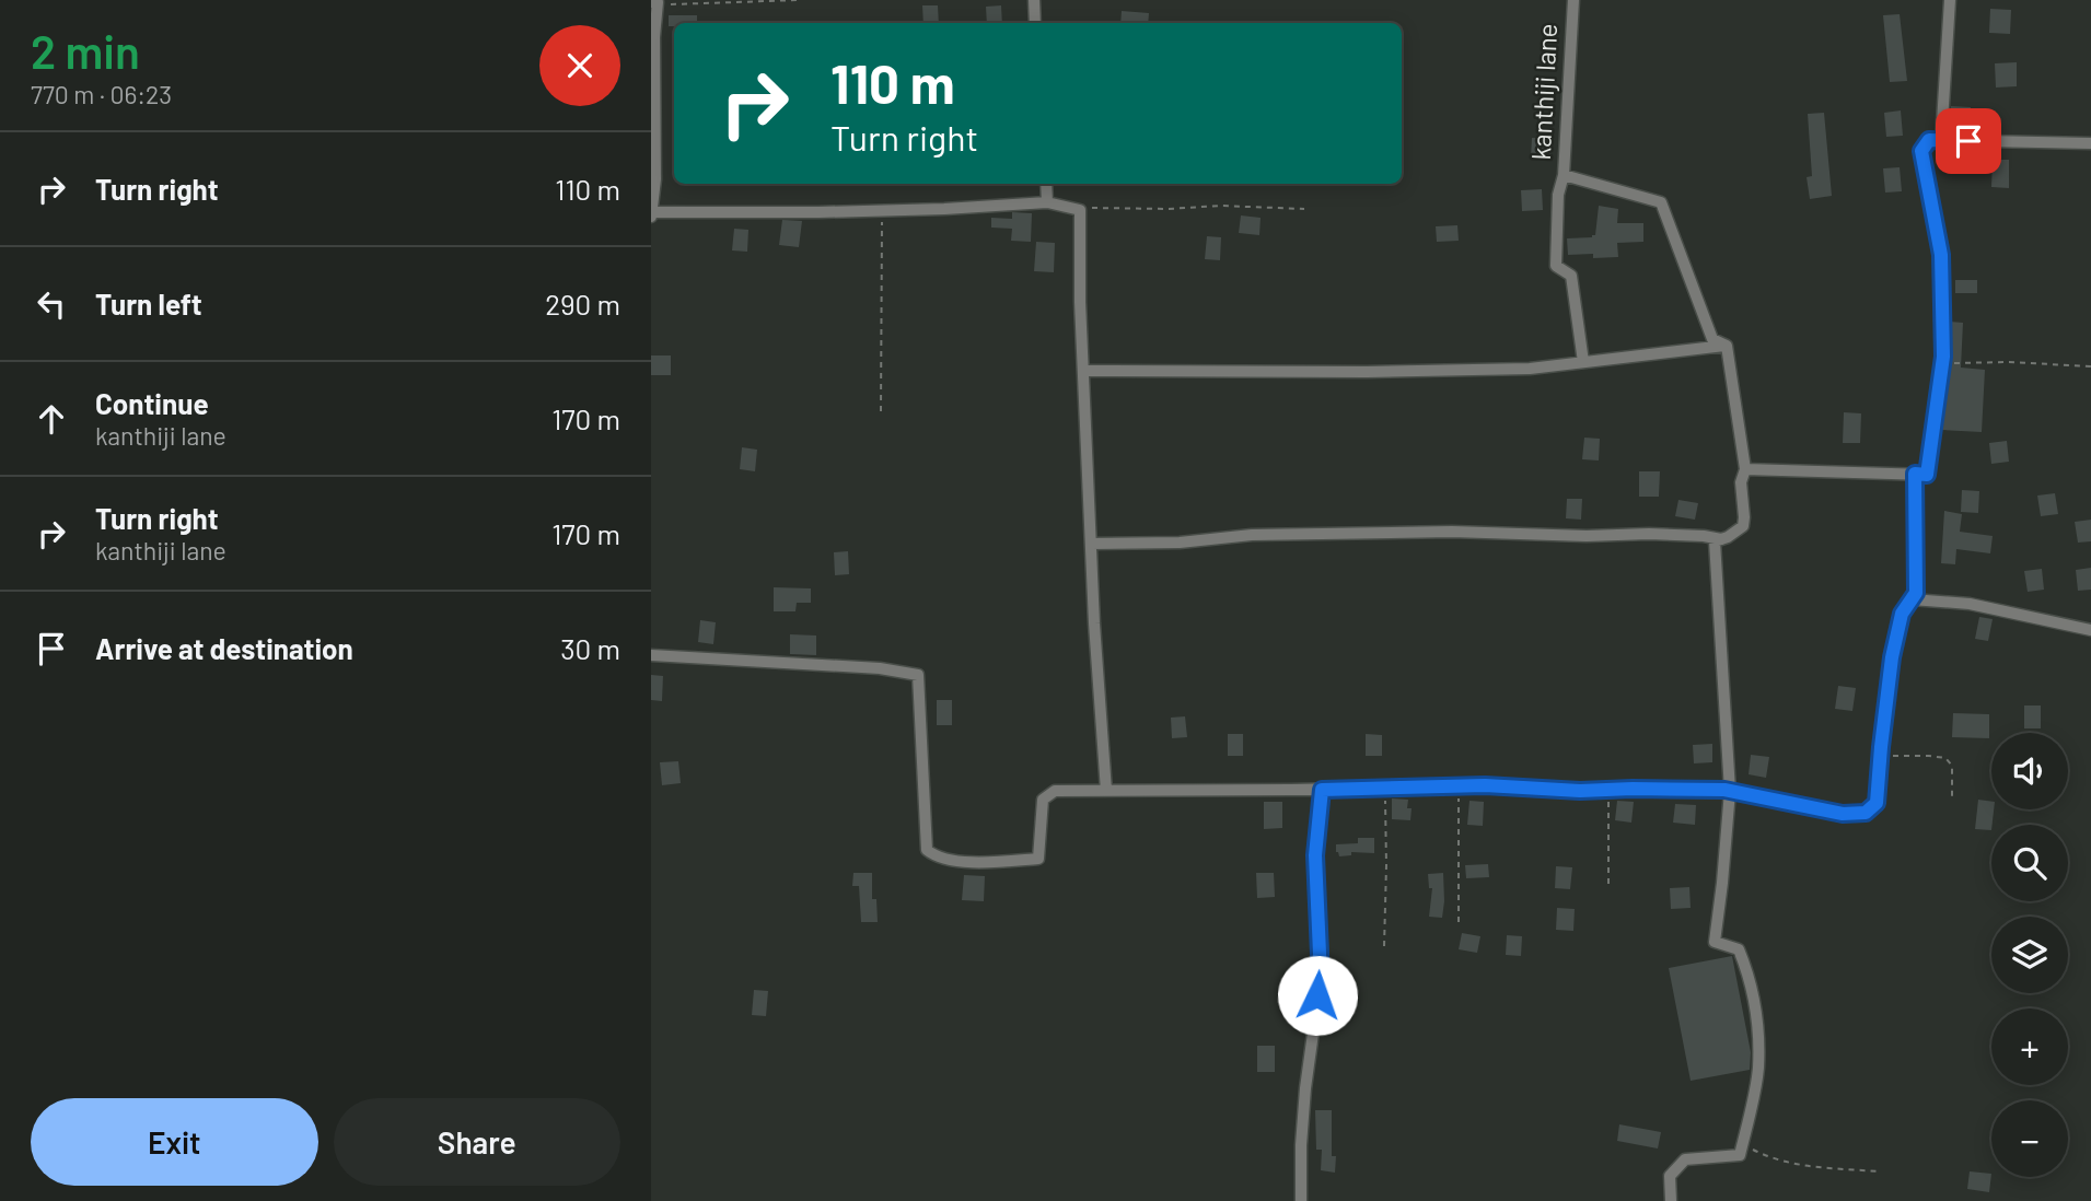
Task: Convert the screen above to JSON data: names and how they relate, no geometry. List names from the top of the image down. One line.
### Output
{"streets":{"street":["kanthiji lane"]},"page":{"heading":["2 min","770 m · 06:23"],"turn":["110 m","Turn right"],"list":[{"name":"Turn right","value":"110 m"},{"name":"Turn left","value":"290 m"},{"name":"Continue","note":"kanthiji lane","value":"170 m"},{"name":"Turn right","note":"kanthiji lane","value":"170 m"},{"name":"Arrive at destination","value":"30 m"}],"map_buttons":["+","−"],"buttons":["Exit","Share"]}}
